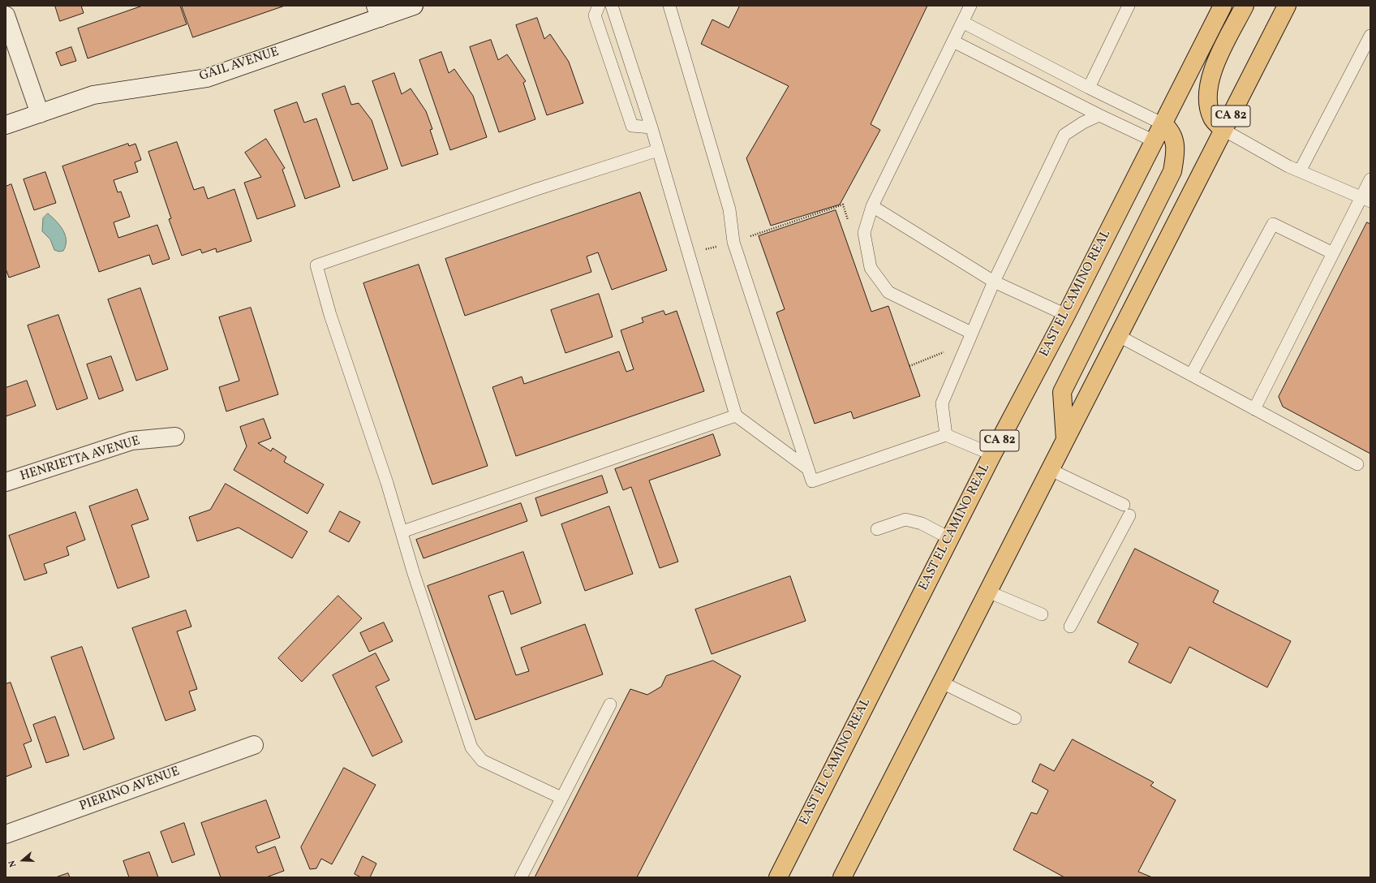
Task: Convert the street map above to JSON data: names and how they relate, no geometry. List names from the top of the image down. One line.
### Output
{"streets":{"main road":["CA 82","EAST EL CAMINO REAL"],"street":["GAIL AVENUE","HENRIETTA AVENUE","PIERINO AVENUE"]},"north":"left"}
